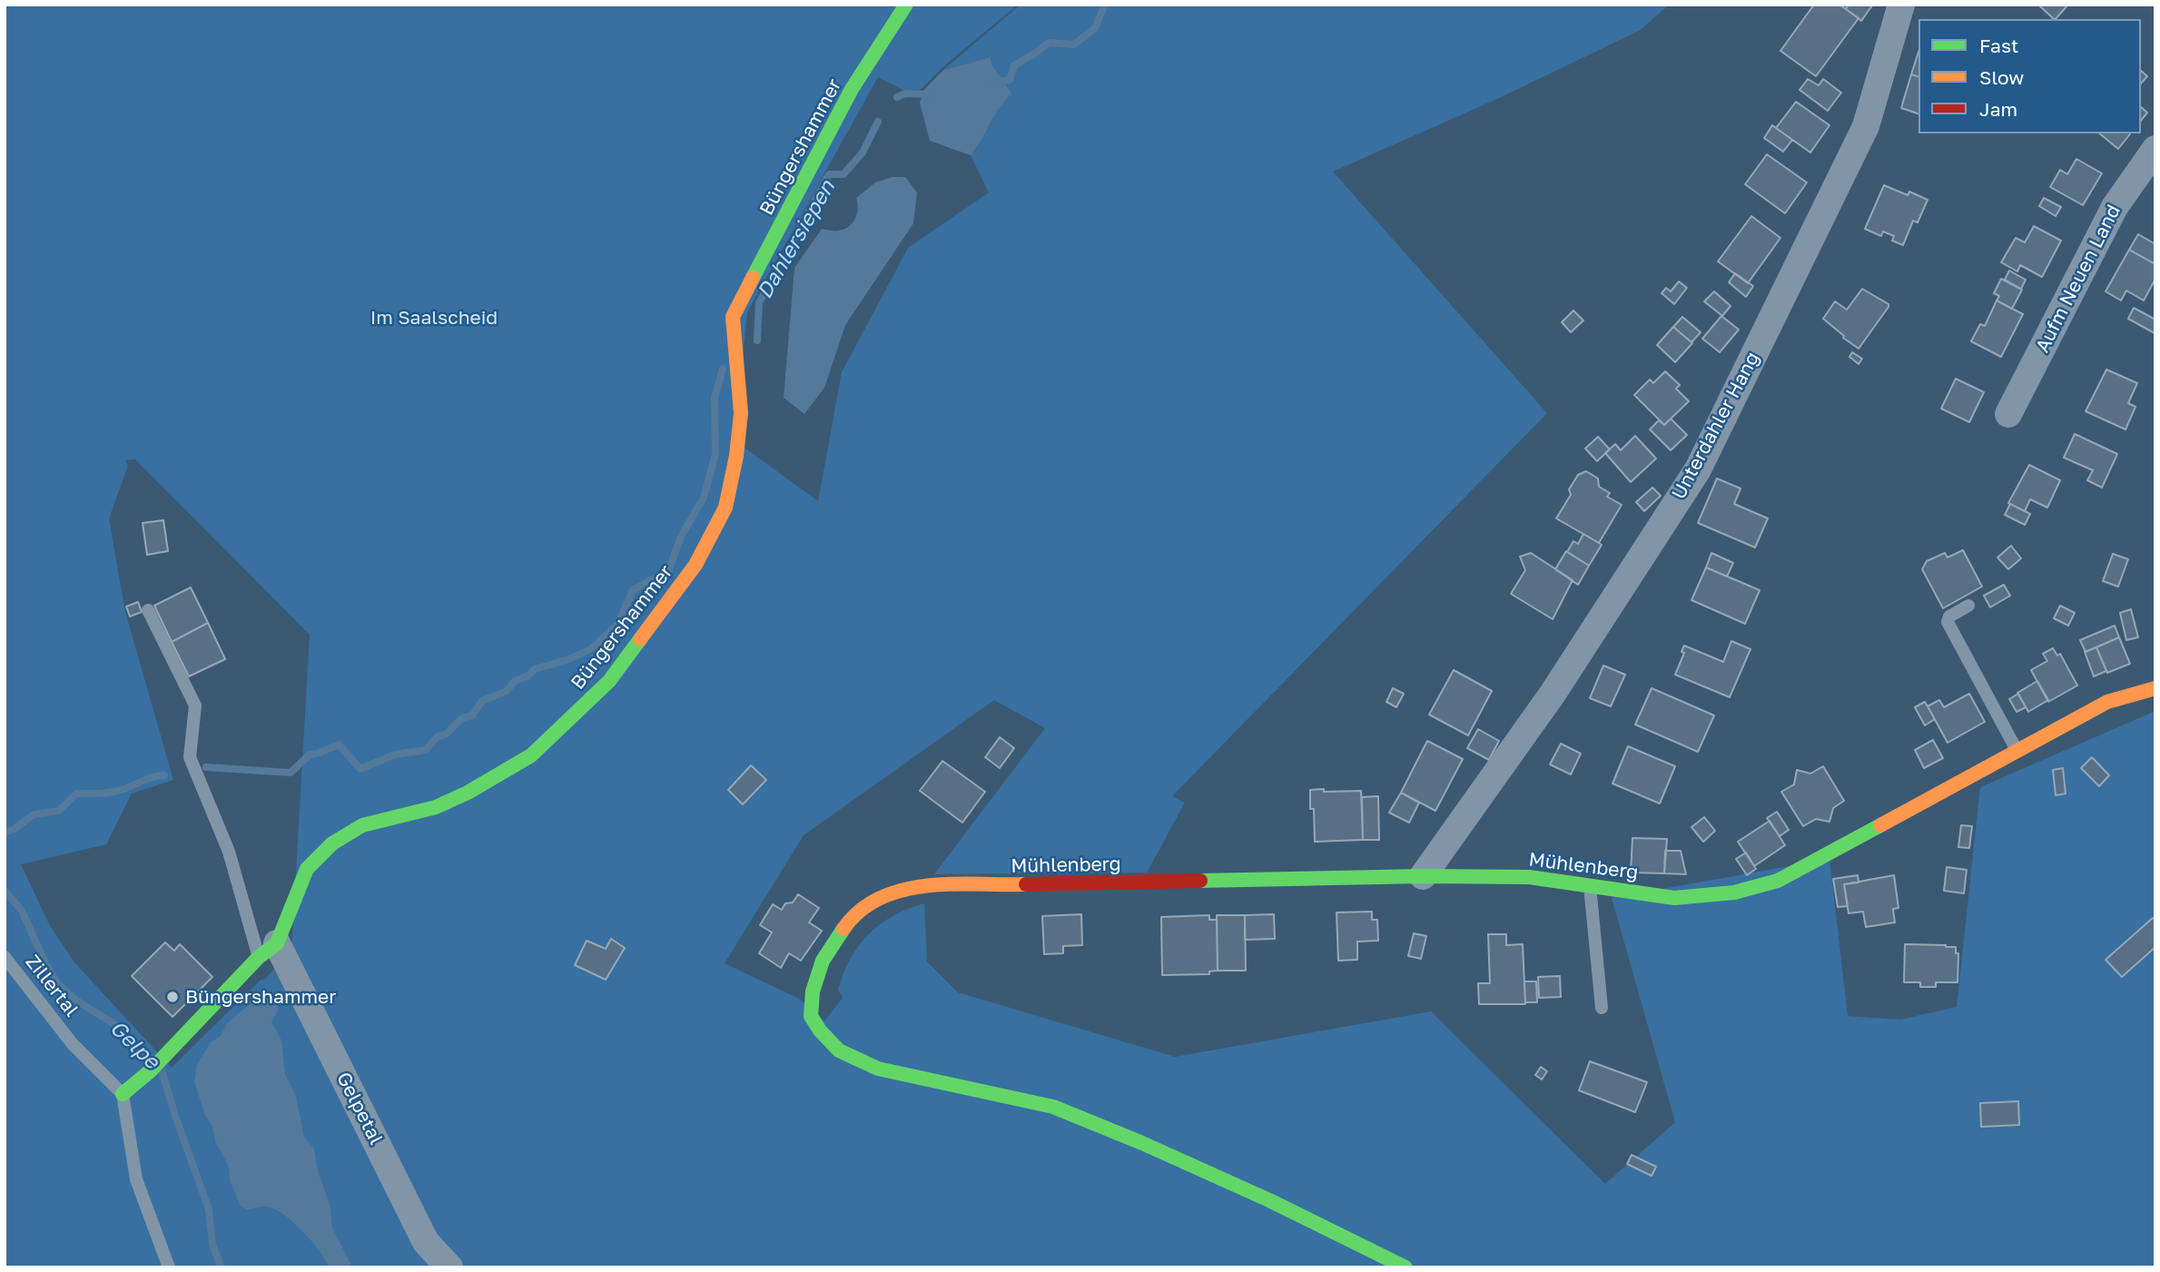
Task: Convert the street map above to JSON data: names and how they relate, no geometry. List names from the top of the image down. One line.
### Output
{"streets":{"street":["Büngershammer","Aufm Neuen Land","Unterdahler Hang","Mühlenberg","Gelpetal"],"lane":["Zillertal"]},"crossings":[["Büngershammer","Zillertal"],["Büngershammer","Gelpetal"],["Unterdahler Hang","Mühlenberg"]],"water":["Dahlersiepen","Gelpe"],"parks":["Im Saalscheid"],"places":["Büngershammer"],"legend":["Fast","Slow","Jam"]}
